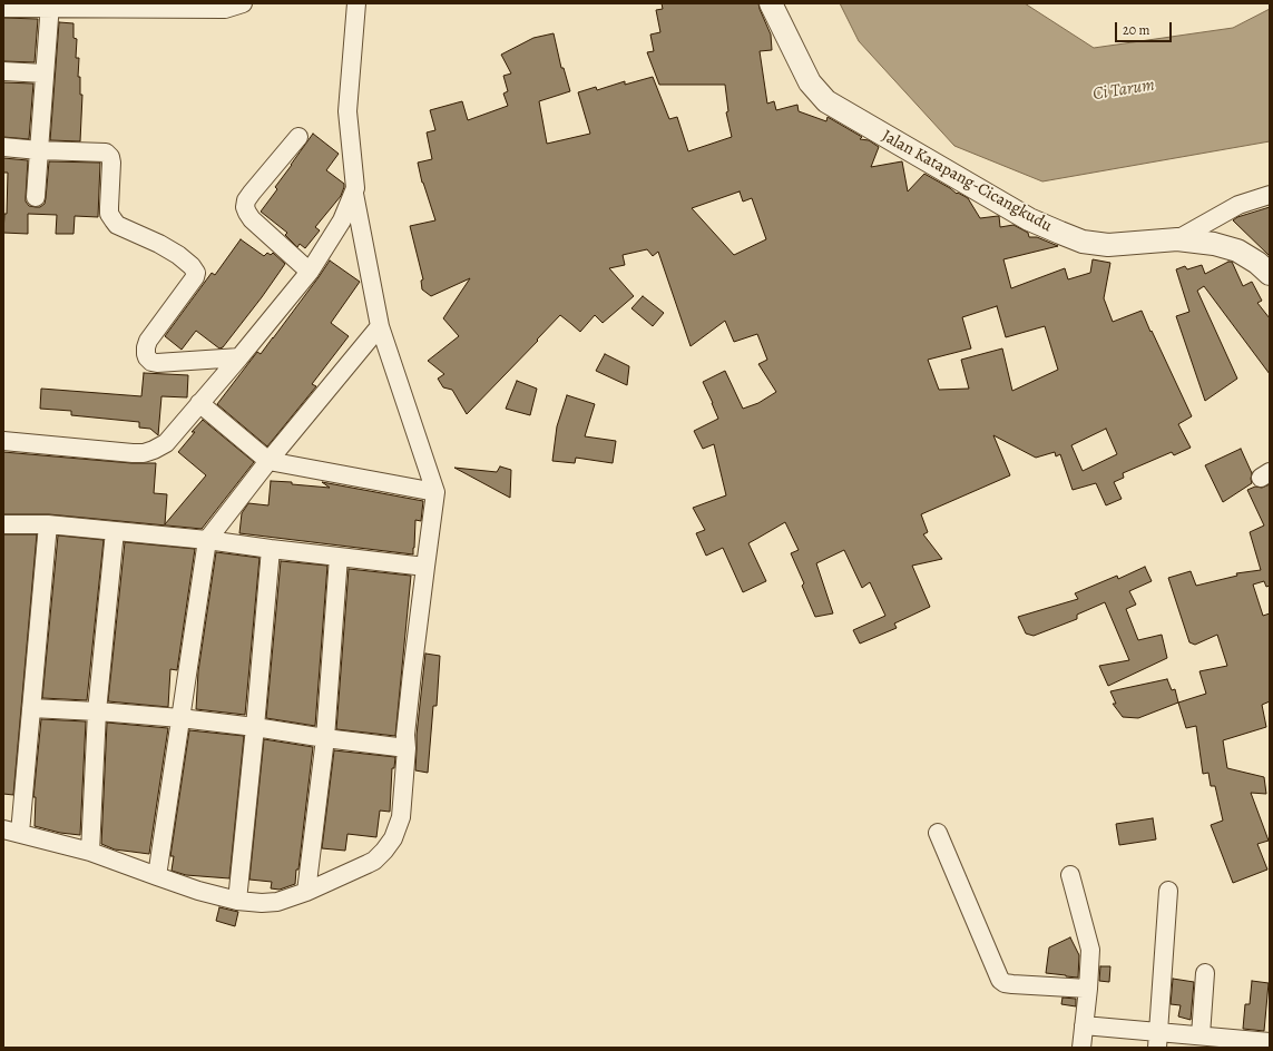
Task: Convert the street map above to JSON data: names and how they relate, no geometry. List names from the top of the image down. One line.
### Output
{"streets":{"street":["Jalan Katapang-Cicangkudu"]},"water":["Ci Tarum"],"scale_bar":"20 m"}
